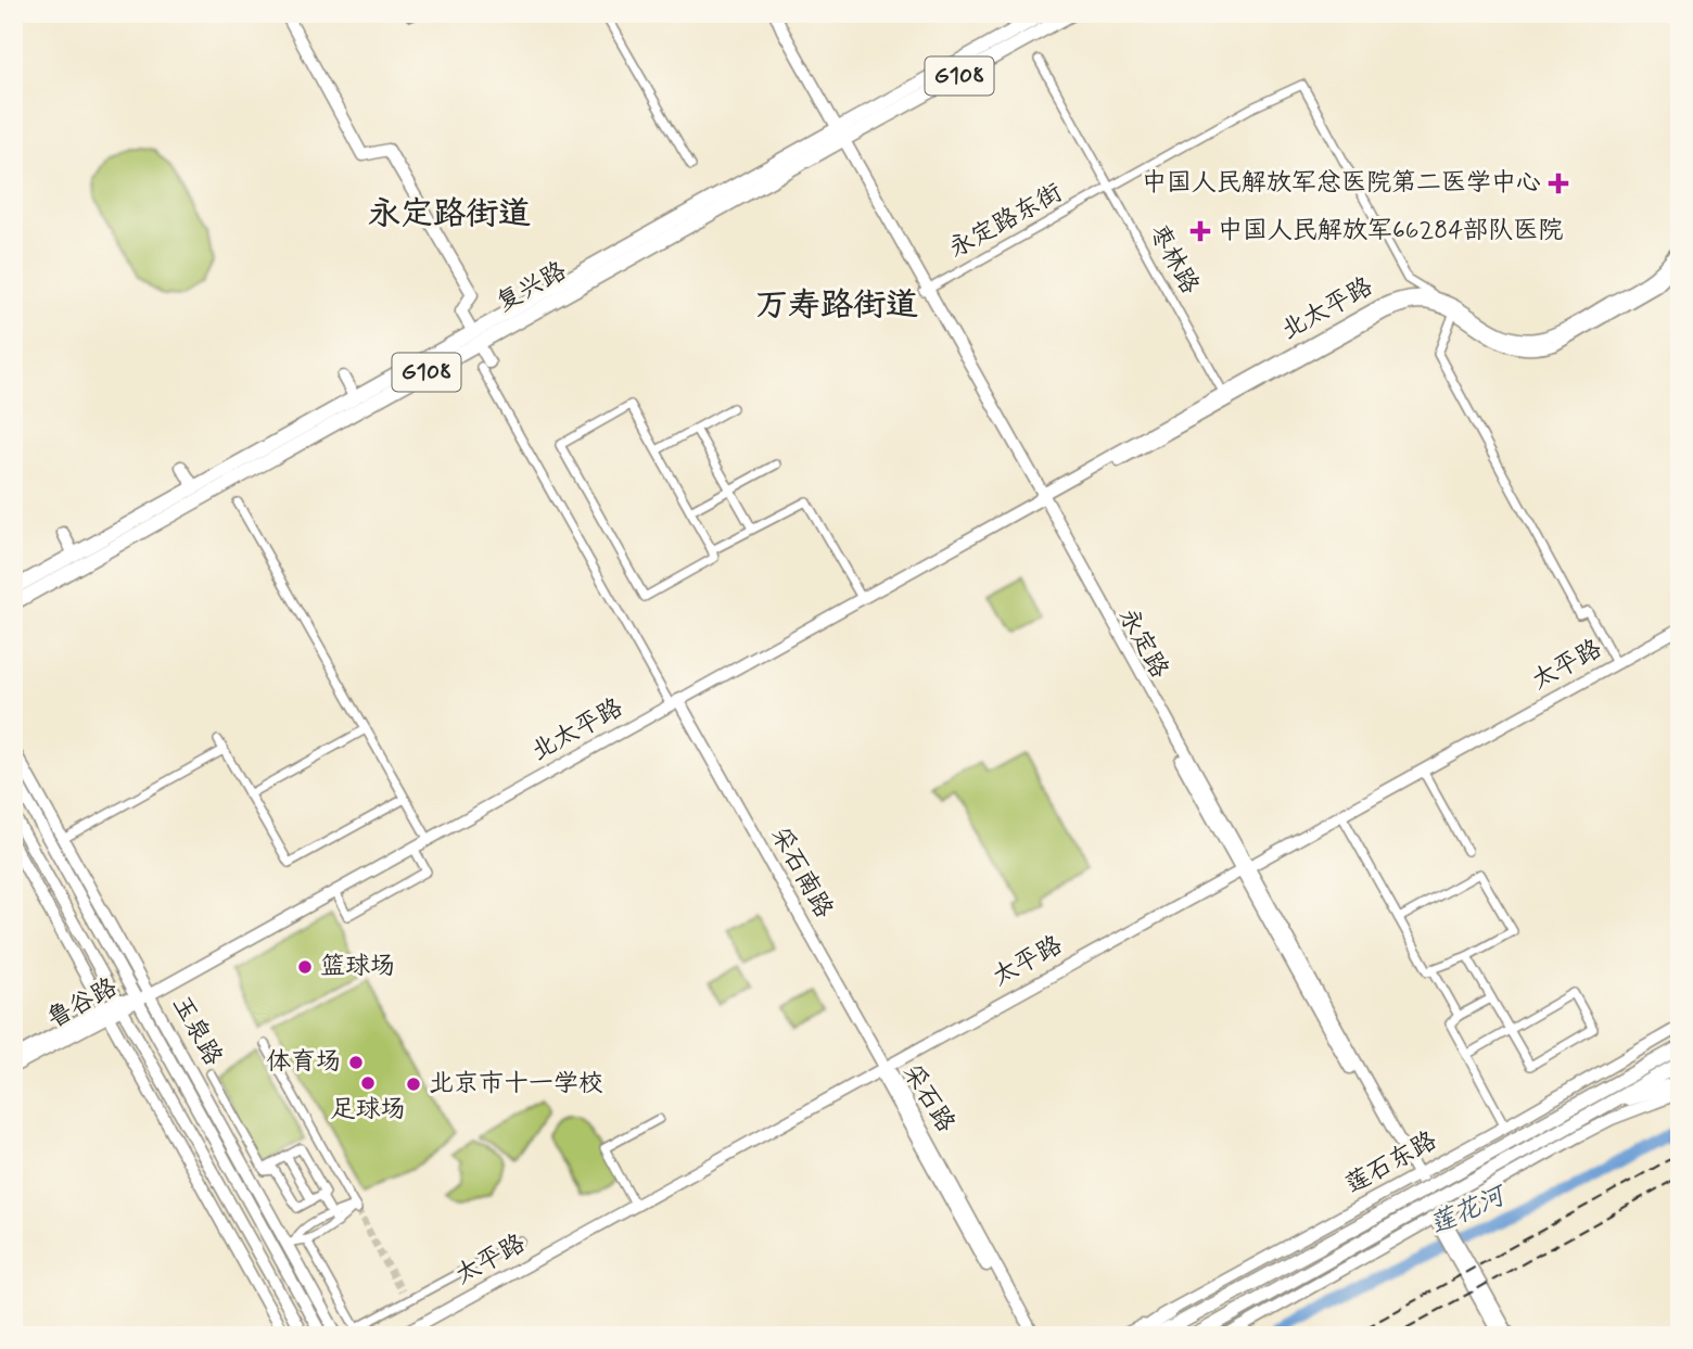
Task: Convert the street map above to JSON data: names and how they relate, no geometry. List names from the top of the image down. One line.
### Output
{"streets":{"highway":["G108","复兴路","莲石东路"],"street":["永定路东街","枣林路","北太平路","永定路","太平路","采石南路","鲁谷路","玉泉路","采石路"]},"crossings":[["永定路东街","枣林路"],["永定路东街","北太平路"],["永定路东街","永定路"],["枣林路","北太平路"],["复兴路","永定路"],["北太平路","永定路"],["北太平路","采石南路"],["北太平路","鲁谷路"],["北太平路","玉泉路"],["永定路","太平路"],["永定路","莲石东路"],["太平路","采石南路"],["太平路","采石路"],["采石南路","采石路"],["鲁谷路","玉泉路"]],"districts":["永定路街道","万寿路街道"],"water":["莲花河"],"places":{"health":["中国人民解放军总医院第二医学中心","中国人民解放军66284部队医院"],"other":["篮球场","体育场","足球场","北京市十一学校"]}}
